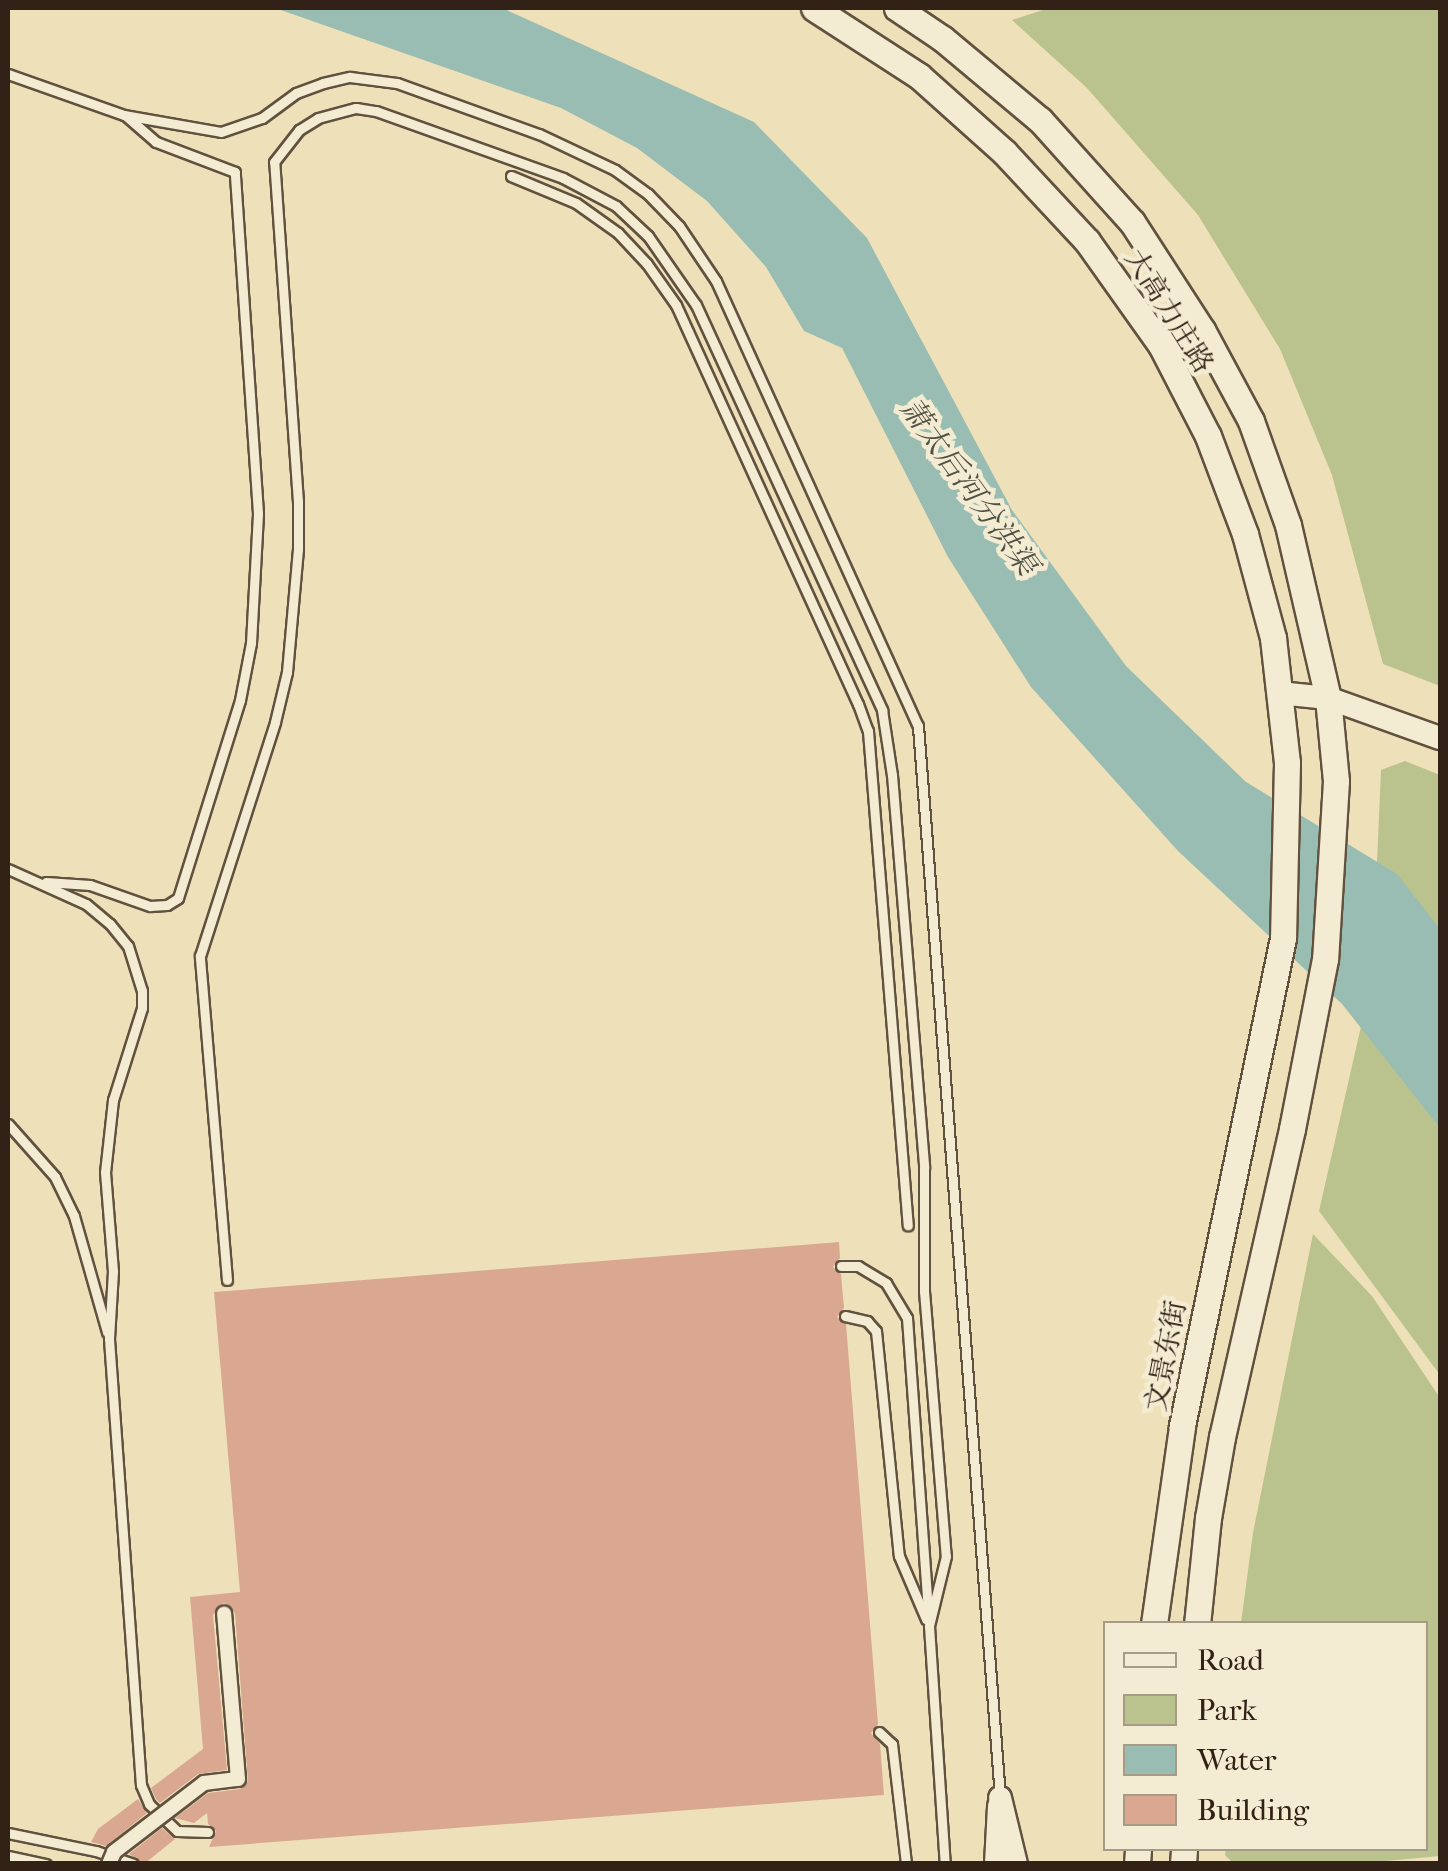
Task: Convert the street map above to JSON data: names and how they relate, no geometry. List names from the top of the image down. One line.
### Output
{"streets":{"main road":["大高力庄路","文景东街"]},"crossings":[["大高力庄路","文景东街"]],"water":["萧太后河分洪渠"],"legend":["Road","Park","Water","Building"]}
